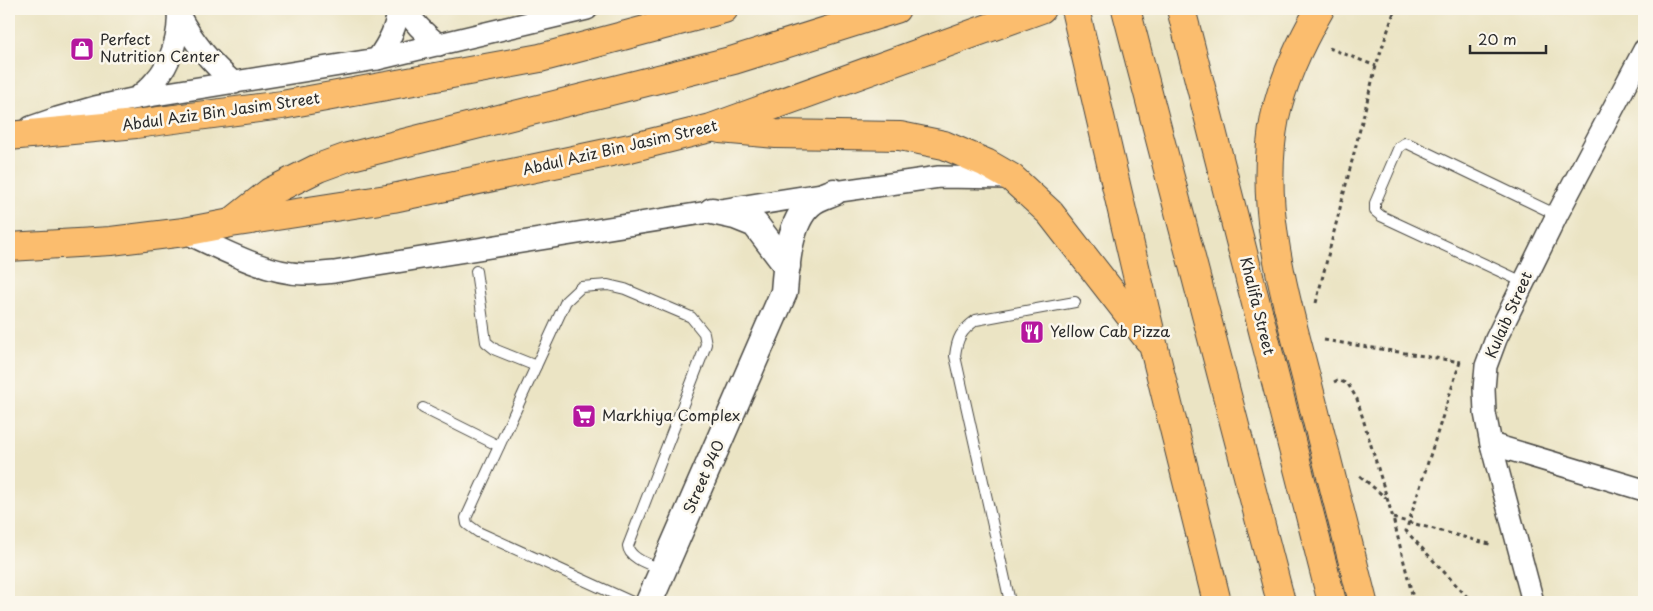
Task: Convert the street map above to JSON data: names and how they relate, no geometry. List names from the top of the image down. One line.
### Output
{"streets":{"main road":["Abdul Aziz Bin Jasim Street","Khalifa Street"],"street":["Kulaib Street","Street 940"]},"places":{"shop":["Perfect Nutrition Center"],"restaurant":["Yellow Cab Pizza"],"supermarket":["Markhiya Complex"]},"scale_bar":"20 m"}
